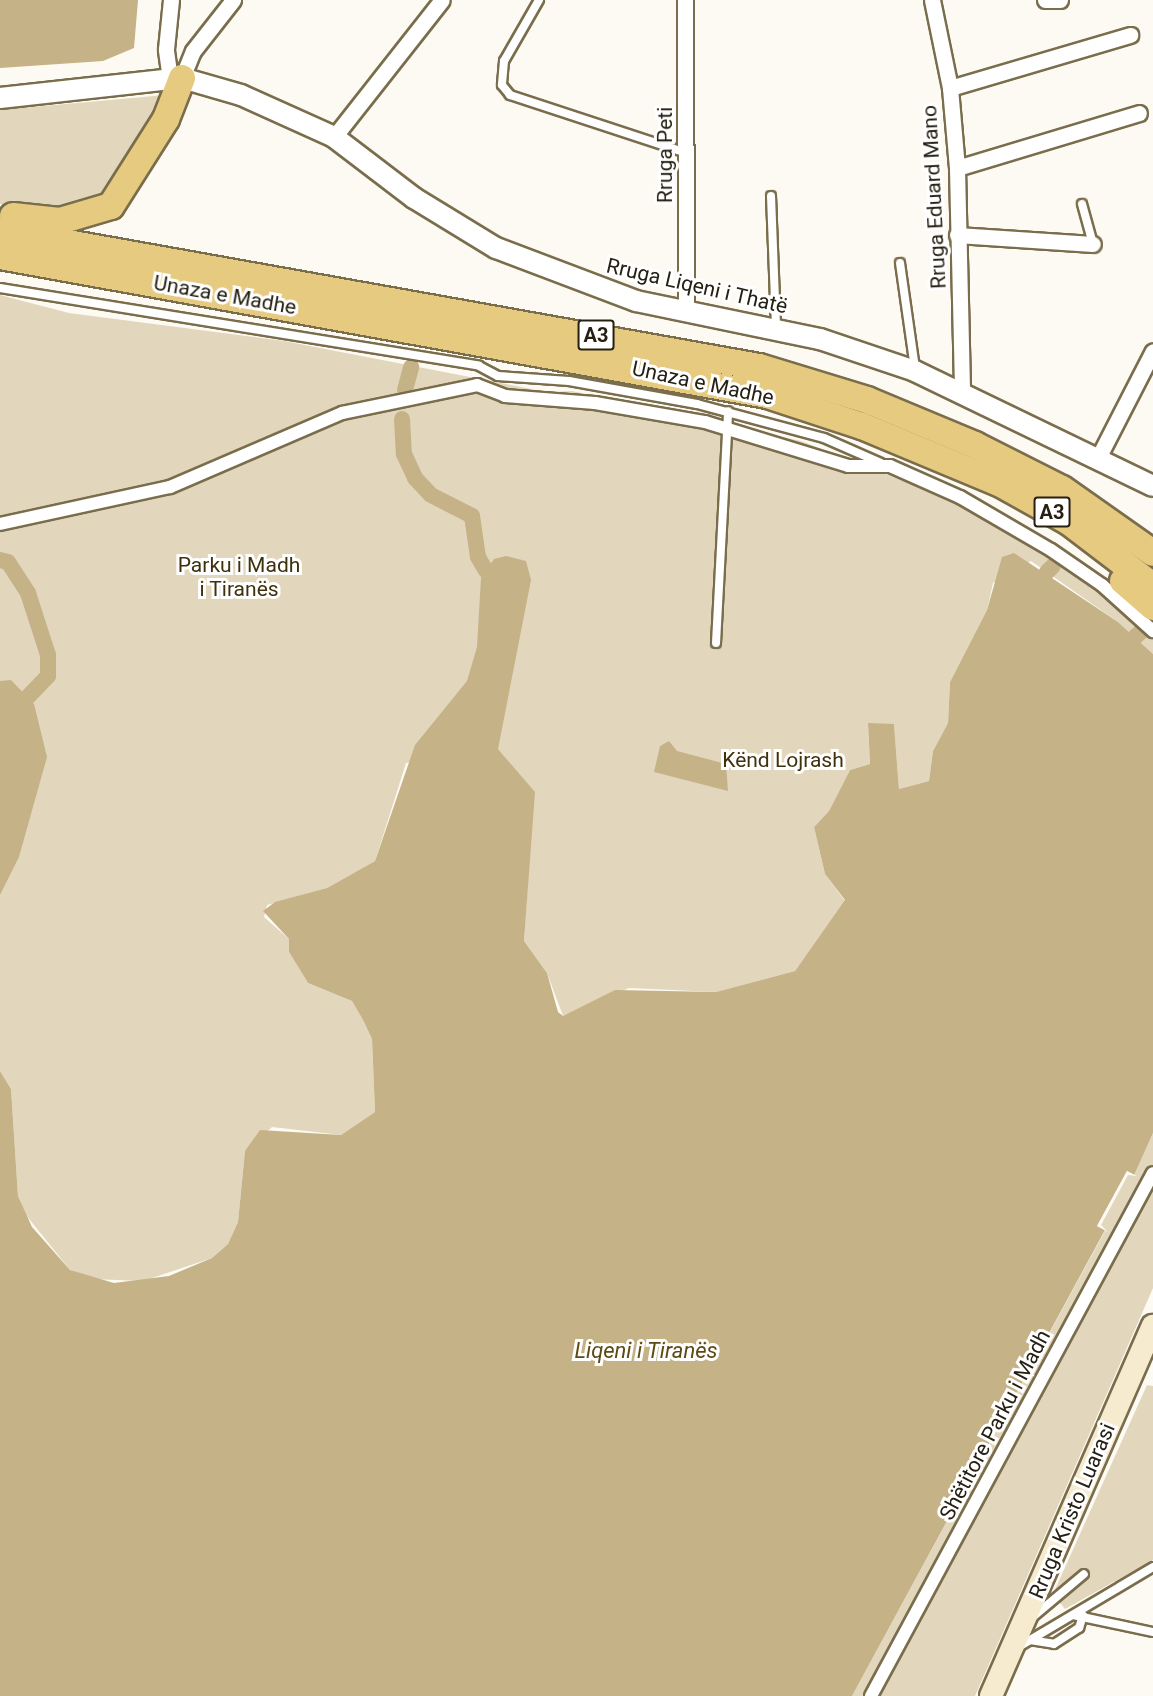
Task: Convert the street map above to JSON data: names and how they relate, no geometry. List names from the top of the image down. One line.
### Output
{"streets":{"highway":["Unaza e Madhe","A3"],"main road":["Rruga Kristo Luarasi"],"street":["Rruga Peti","Rruga Eduard Mano","Rruga Liqeni i Thatë","Shëtitore Parku i Madh"]},"crossings":[["Rruga Peti","Rruga Liqeni i Thatë"],["Rruga Eduard Mano","Rruga Liqeni i Thatë"]],"water":["Liqeni i Tiranës"],"parks":["Parku i Madh i Tiranës","Kënd Lojrash"]}
